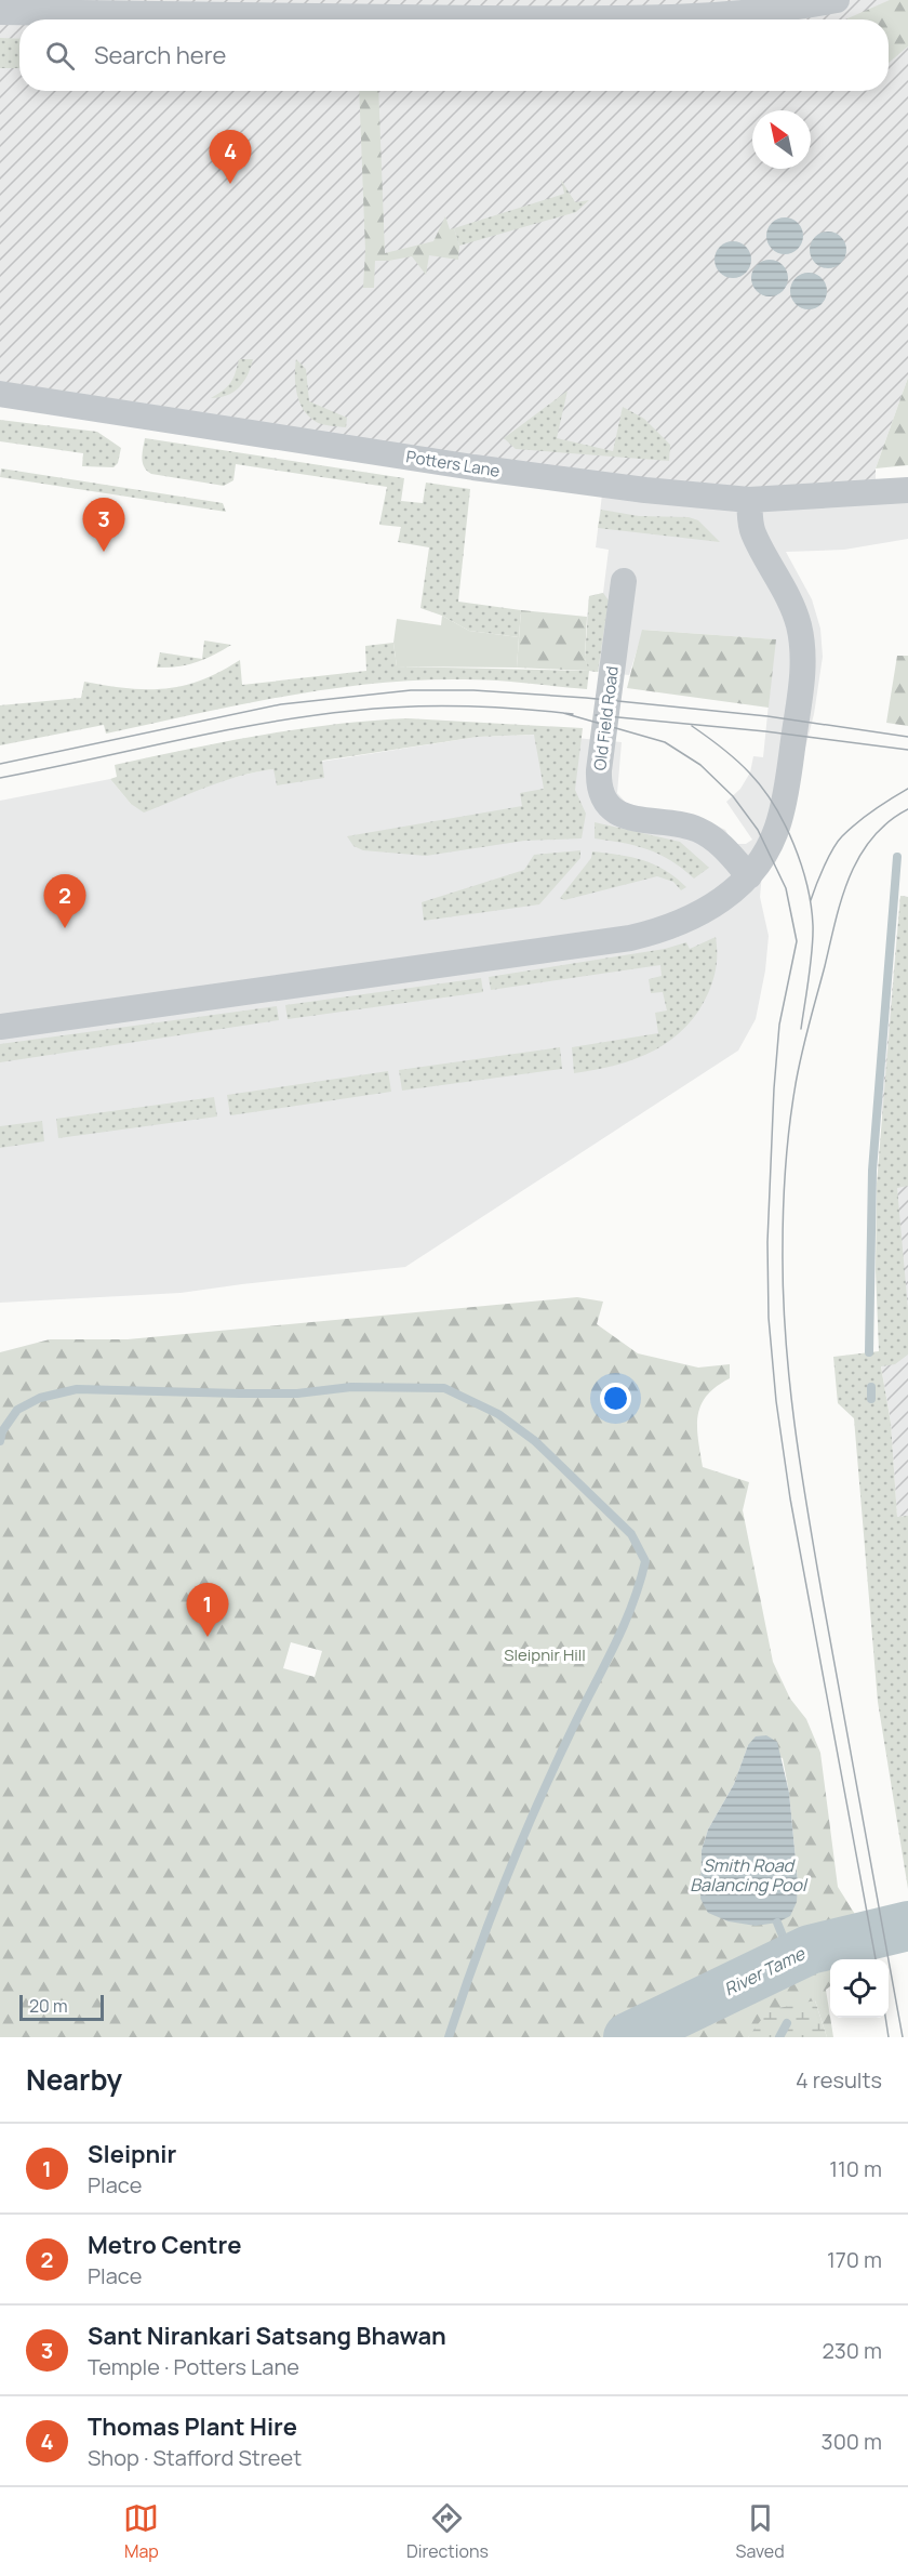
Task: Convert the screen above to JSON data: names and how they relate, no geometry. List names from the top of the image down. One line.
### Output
{"streets":{"street":["Potters Lane","Old Field Road"]},"water":["Smith Road Balancing Pool","River Tame"],"parks":["Sleipnir Hill"],"scale_bar":"20 m","north":"top left","page":{"search":"Search here","pins":["4","3","2","1"],"scale":"20 m","heading":["Nearby","4 results"],"list":[{"mark":"1","name":"Sleipnir","note":"Place","value":"110 m"},{"mark":"2","name":"Metro Centre","note":"Place","value":"170 m"},{"mark":"3","name":"Sant Nirankari Satsang Bhawan","note":"Temple · Potters Lane","value":"230 m"},{"mark":"4","name":"Thomas Plant Hire","note":"Shop · Stafford Street","value":"300 m"}],"nav":["Map","Directions","Saved"]}}
